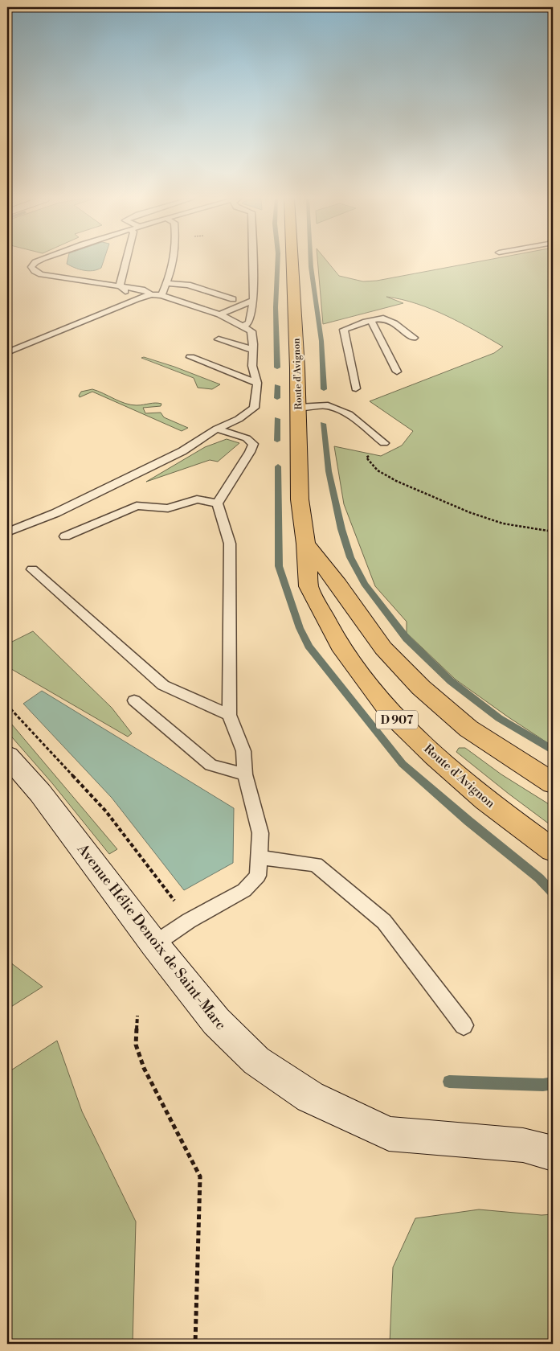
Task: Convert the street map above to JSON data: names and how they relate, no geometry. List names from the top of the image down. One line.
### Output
{"streets":{"main road":["Route d'Avignon","D 907"],"street":["Avenue Hélie Denoix de Saint-Marc"]}}
